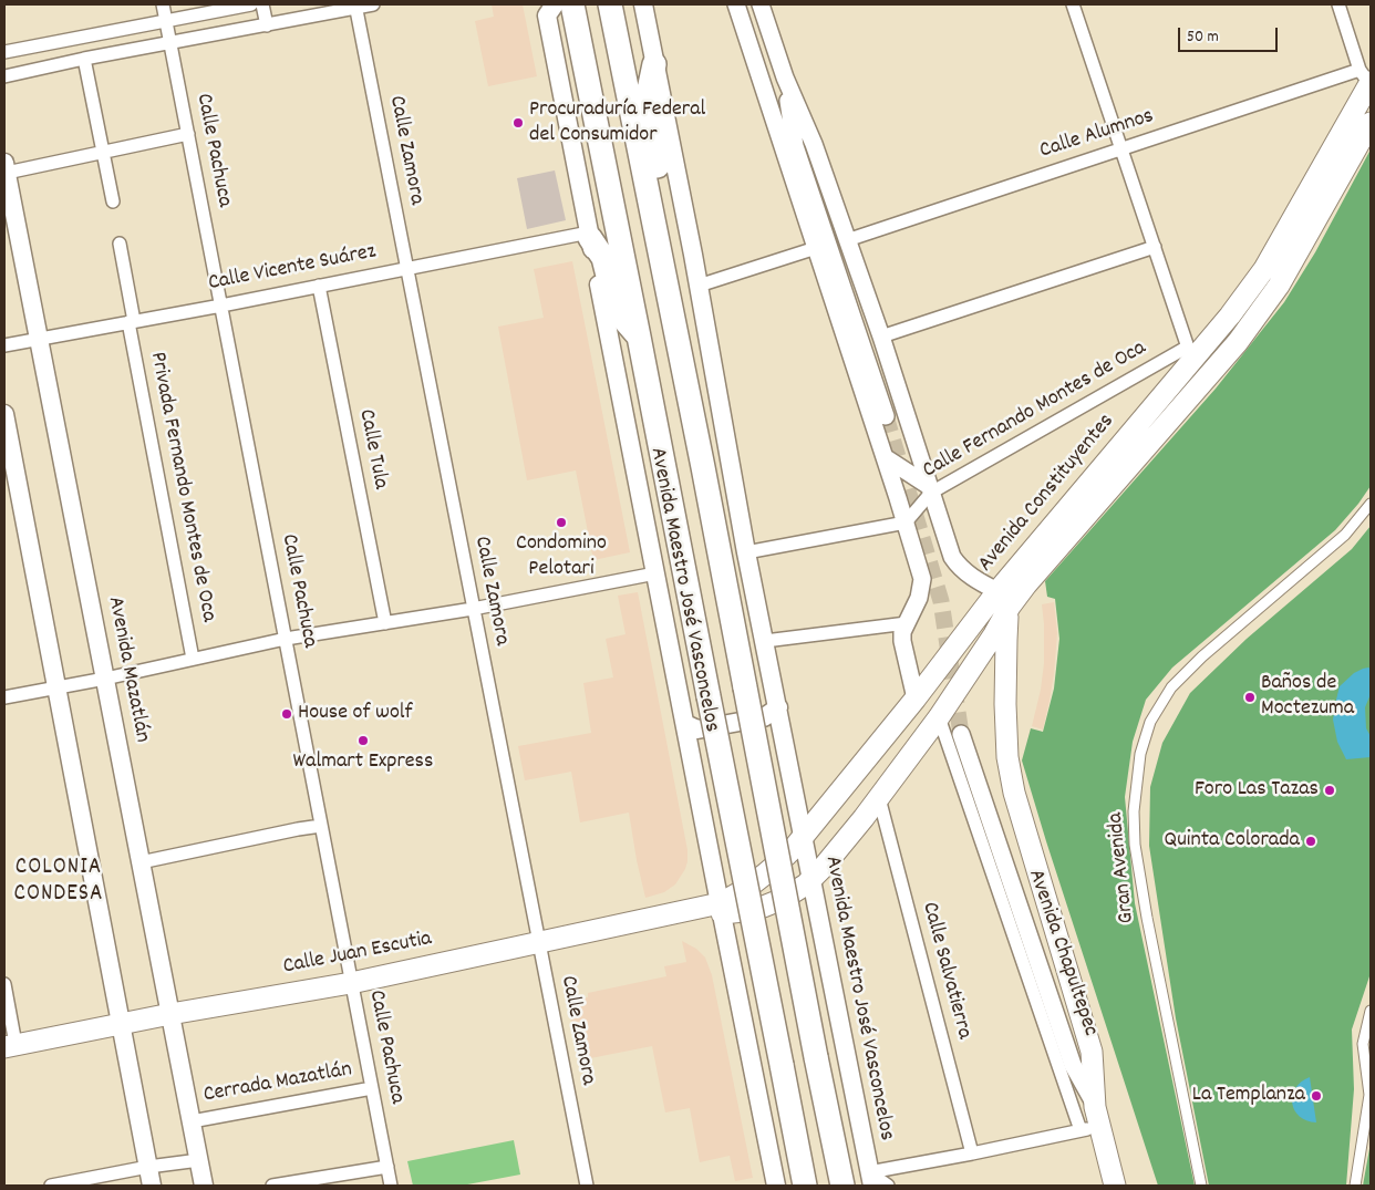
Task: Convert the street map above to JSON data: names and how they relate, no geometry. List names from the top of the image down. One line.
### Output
{"streets":{"main road":["Avenida Constituyentes","Avenida Maestro José Vasconcelos","Avenida Mazatlán","Avenida Chapultepec","Calle Juan Escutia"],"street":["Calle Alumnos","Calle Pachuca","Calle Zamora","Calle Vicente Suárez","Calle Fernando Montes de Oca","Calle Tula","Privada Fernando Montes de Oca","Gran Avenida","Calle Salvatierra","Cerrada Mazatlán"]},"crossings":[["Calle Alumnos","Avenida Constituyentes"],["Calle Pachuca","Calle Vicente Suárez"],["Calle Pachuca","Calle Juan Escutia"],["Calle Pachuca","Cerrada Mazatlán"],["Calle Zamora","Calle Vicente Suárez"],["Calle Zamora","Calle Juan Escutia"],["Calle Vicente Suárez","Calle Tula"],["Calle Vicente Suárez","Privada Fernando Montes de Oca"],["Calle Vicente Suárez","Avenida Maestro José Vasconcelos"],["Calle Vicente Suárez","Avenida Mazatlán"],["Calle Fernando Montes de Oca","Avenida Constituyentes"],["Avenida Constituyentes","Avenida Maestro José Vasconcelos"],["Avenida Constituyentes","Avenida Chapultepec"],["Avenida Constituyentes","Calle Juan Escutia"],["Avenida Constituyentes","Calle Salvatierra"],["Avenida Maestro José Vasconcelos","Calle Juan Escutia"],["Avenida Mazatlán","Calle Juan Escutia"],["Avenida Mazatlán","Cerrada Mazatlán"]],"districts":["COLONIA CONDESA"],"places":["Procuraduría Federal del Consumidor","Condomino Pelotari","Baños de Moctezuma","House of wolf","Walmart Express","Foro Las Tazas","Quinta Colorada","La Templanza"],"scale_bar":"50 m"}
